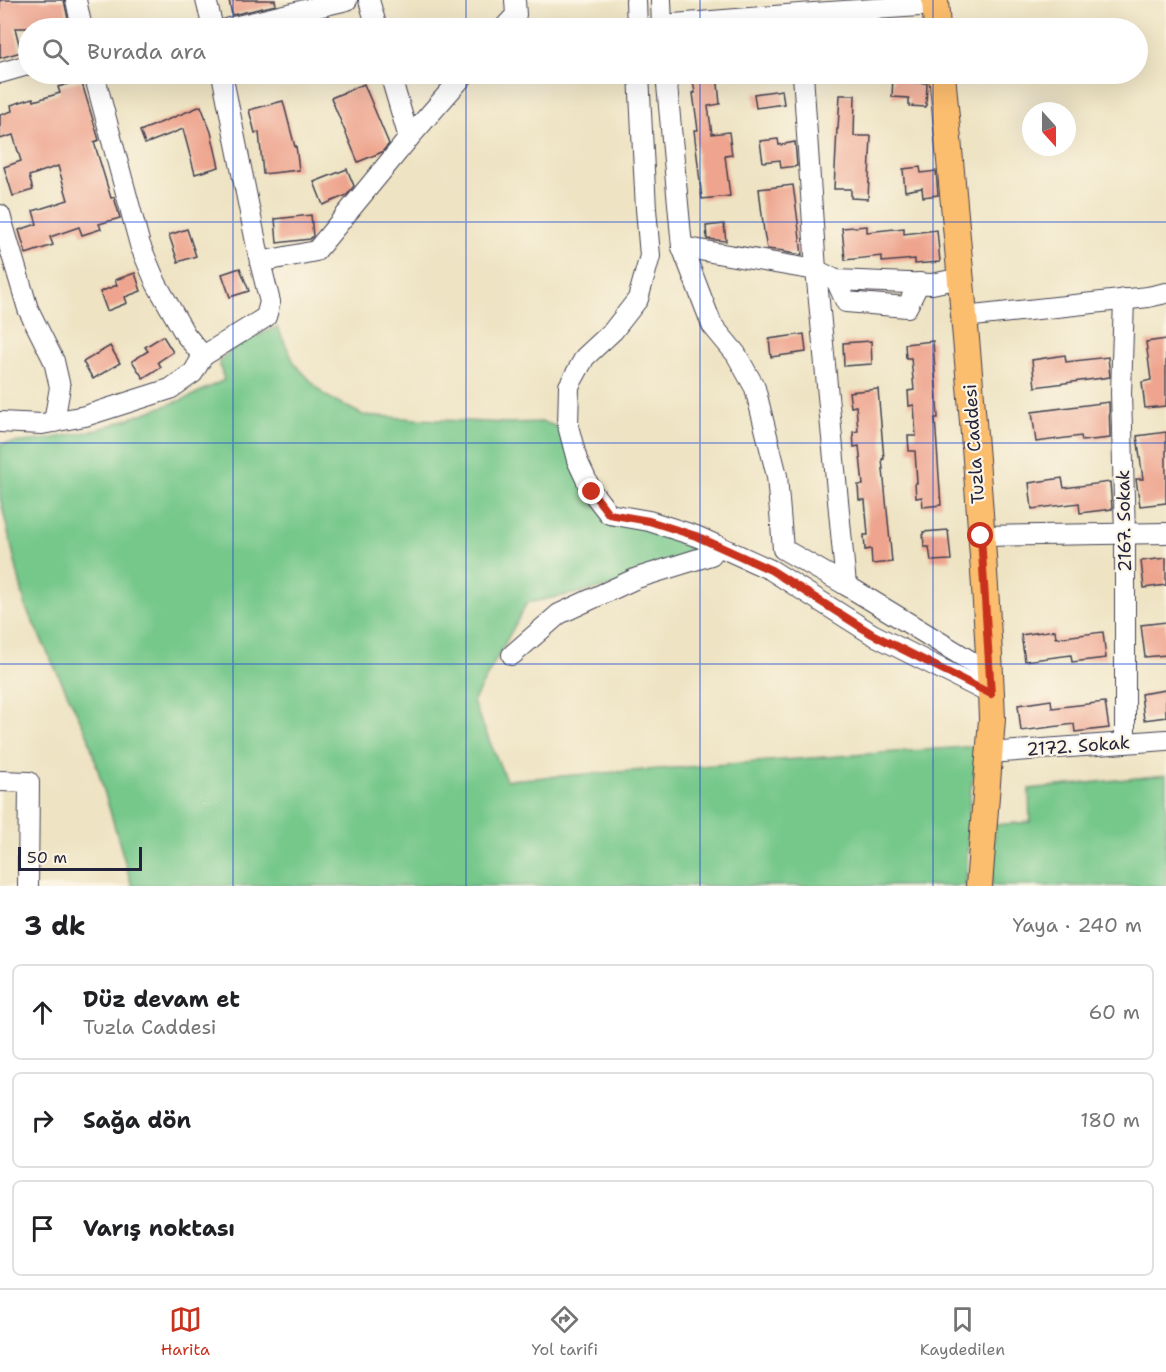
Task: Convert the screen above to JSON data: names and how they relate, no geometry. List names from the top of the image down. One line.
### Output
{"streets":{"main road":["Tuzla Caddesi"],"street":["2167. Sokak","2172. Sokak"]},"crossings":[["Tuzla Caddesi","2172. Sokak"],["2167. Sokak","2172. Sokak"]],"scale_bar":"50 m","north":"bottom","page":{"search":"Burada ara","scale":"50 m","heading":["3 dk","Yaya · 240 m"],"list":[["Düz devam et","Tuzla Caddesi","60 m"],["Sağa dön","180 m"],"Varış noktası"],"nav":["Harita","Yol tarifi","Kaydedilen"]}}
